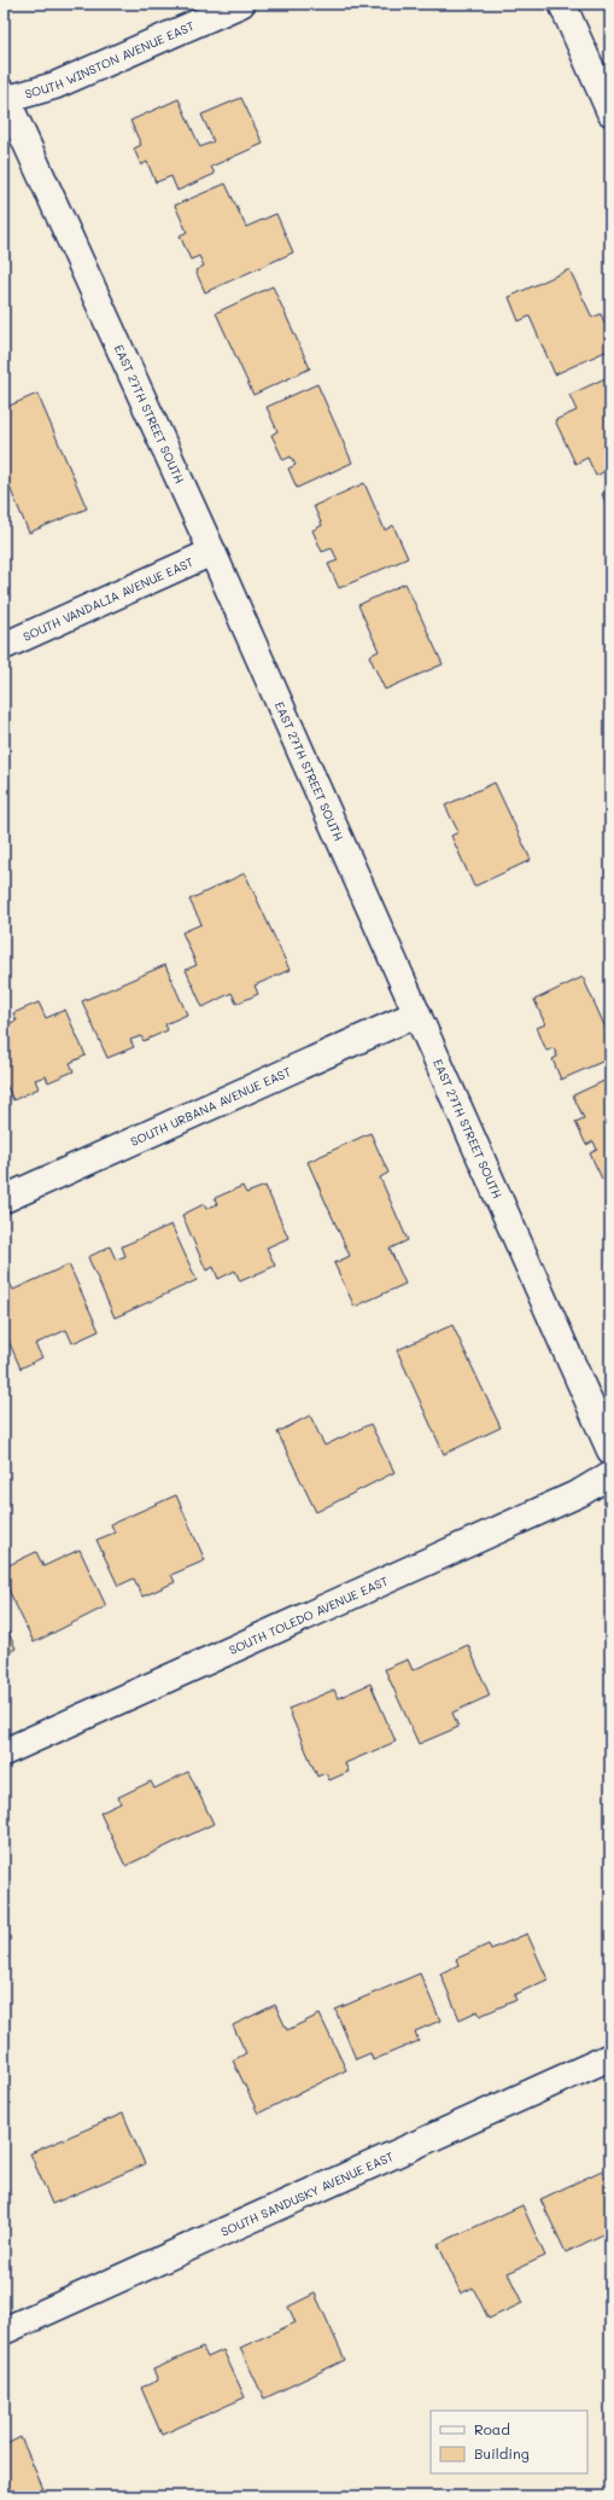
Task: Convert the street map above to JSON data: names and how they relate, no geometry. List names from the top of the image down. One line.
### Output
{"streets":{"street":["SOUTH WINSTON AVENUE EAST","EAST 27TH STREET SOUTH","SOUTH VANDALIA AVENUE EAST","SOUTH URBANA AVENUE EAST","SOUTH TOLEDO AVENUE EAST","SOUTH SANDUSKY AVENUE EAST"]},"crossings":[["SOUTH WINSTON AVENUE EAST","EAST 27TH STREET SOUTH"],["EAST 27TH STREET SOUTH","SOUTH VANDALIA AVENUE EAST"],["EAST 27TH STREET SOUTH","SOUTH URBANA AVENUE EAST"]],"legend":["Road","Building"]}
